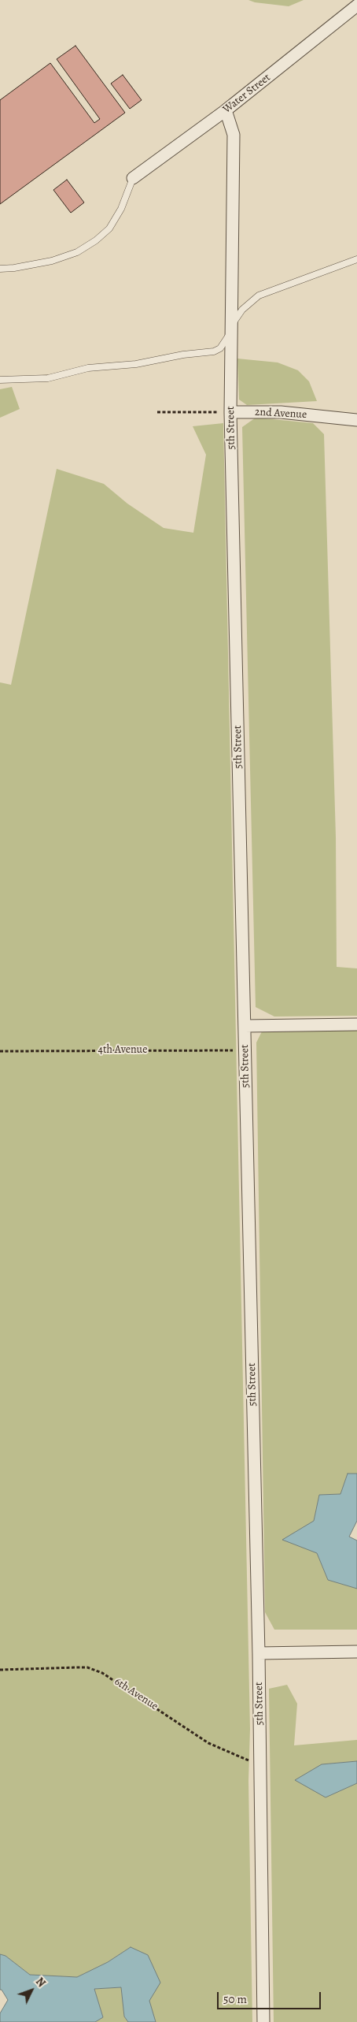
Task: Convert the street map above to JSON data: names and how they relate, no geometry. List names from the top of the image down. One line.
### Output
{"streets":{"street":["Water Street","2nd Avenue","5th Street"],"path":["4th Avenue","6th Avenue"]},"crossings":[["Water Street","5th Street"],["2nd Avenue","5th Street"],["5th Street","4th Avenue"],["5th Street","6th Avenue"]],"scale_bar":"50 m","north":"top right"}
